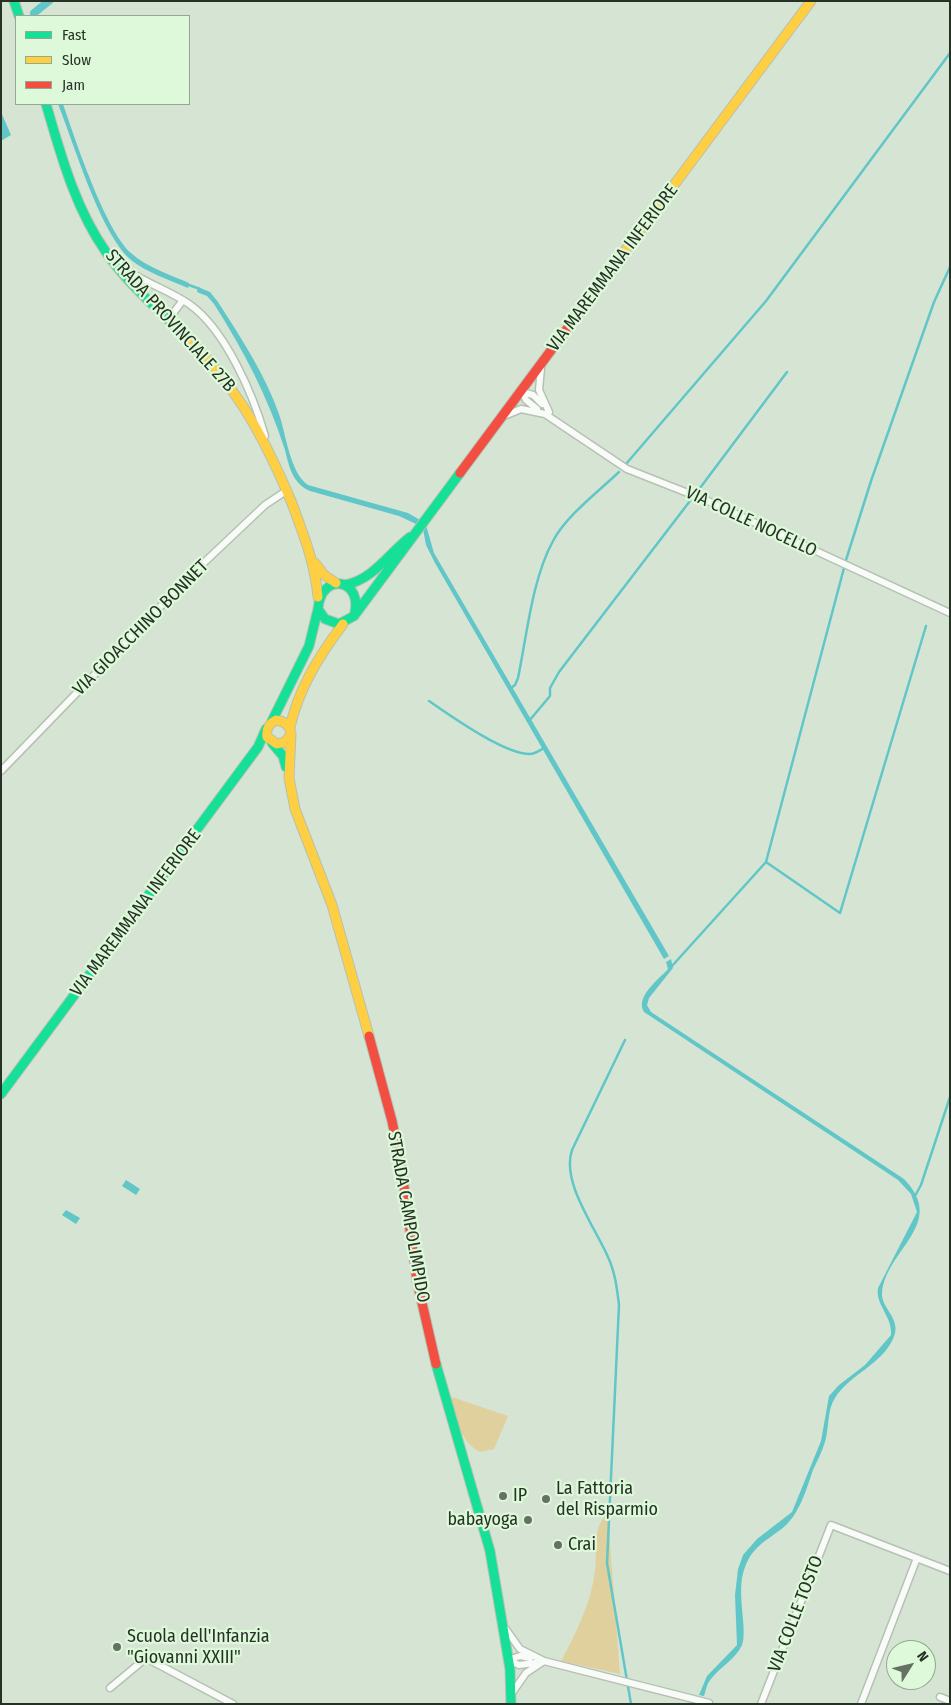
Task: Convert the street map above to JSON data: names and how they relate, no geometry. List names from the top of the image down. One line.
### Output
{"streets":{"main road":["VIA MAREMMANA INFERIORE","STRADA PROVINCIALE 27B","STRADA CAMPOLIMPIDO"],"street":["VIA COLLE NOCELLO","VIA GIOACCHINO BONNET","VIA COLLE TOSTO"]},"crossings":[["VIA MAREMMANA INFERIORE","STRADA CAMPOLIMPIDO"],["STRADA PROVINCIALE 27B","VIA GIOACCHINO BONNET"]],"places":["IP","La Fattoria del Risparmio","babayoga","Crai","Scuola dell'Infanzia \"Giovanni XXIII\""],"legend":["Fast","Slow","Jam"],"north":"top right"}
